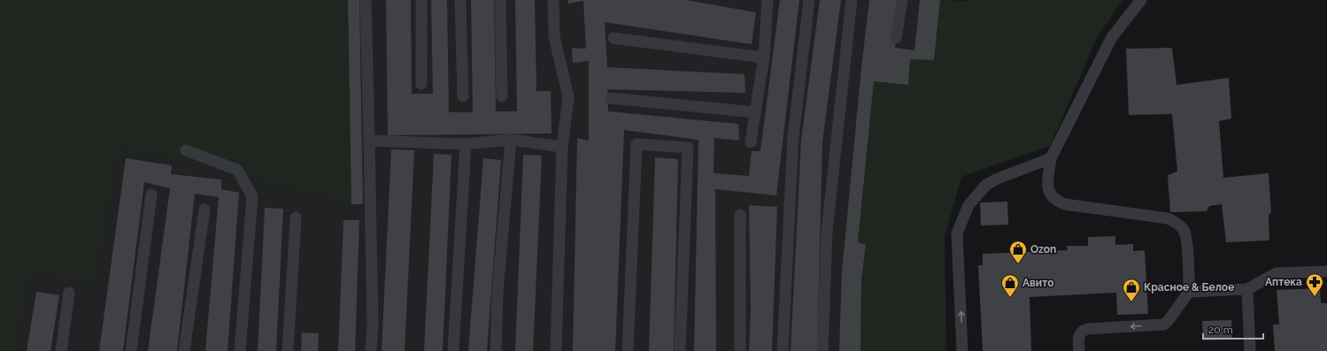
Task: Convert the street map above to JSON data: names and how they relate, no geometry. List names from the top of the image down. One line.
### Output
{"places":{"shop":["Ozon","Авито","Красное & Белое"],"pharmacy":["Аптека"]},"scale_bar":"20 m"}
